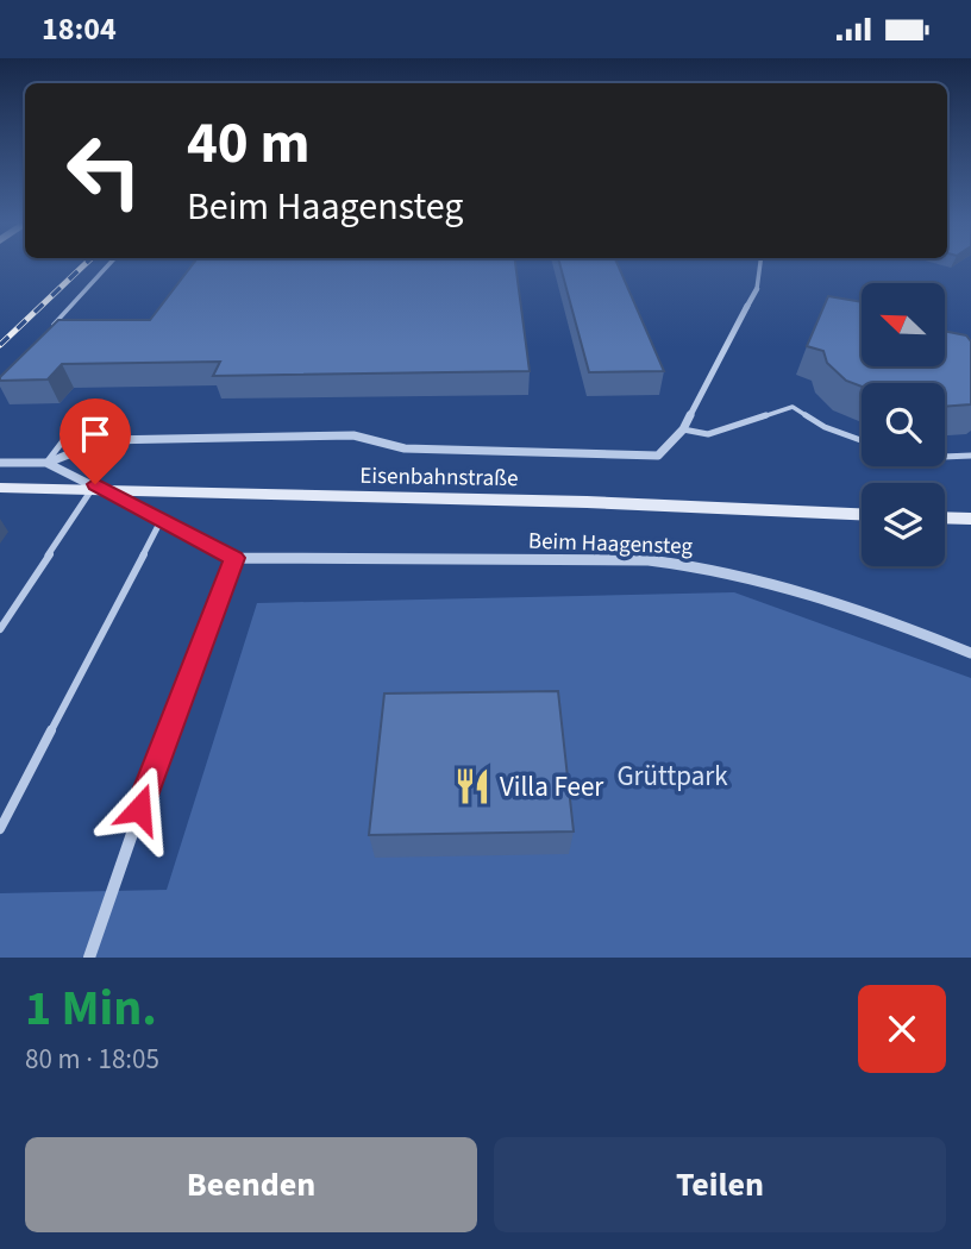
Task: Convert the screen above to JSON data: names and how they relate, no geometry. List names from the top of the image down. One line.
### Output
{"streets":{"street":["Eisenbahnstraße","Beim Haagensteg"]},"parks":["Grüttpark"],"places":{"restaurant":["Villa Feer"]},"north":"top left","page":{"status":"18:04","turn":["40 m","Beim Haagensteg"],"heading":["1 Min.","80 m · 18:05"],"buttons":["Beenden","Teilen"]}}
